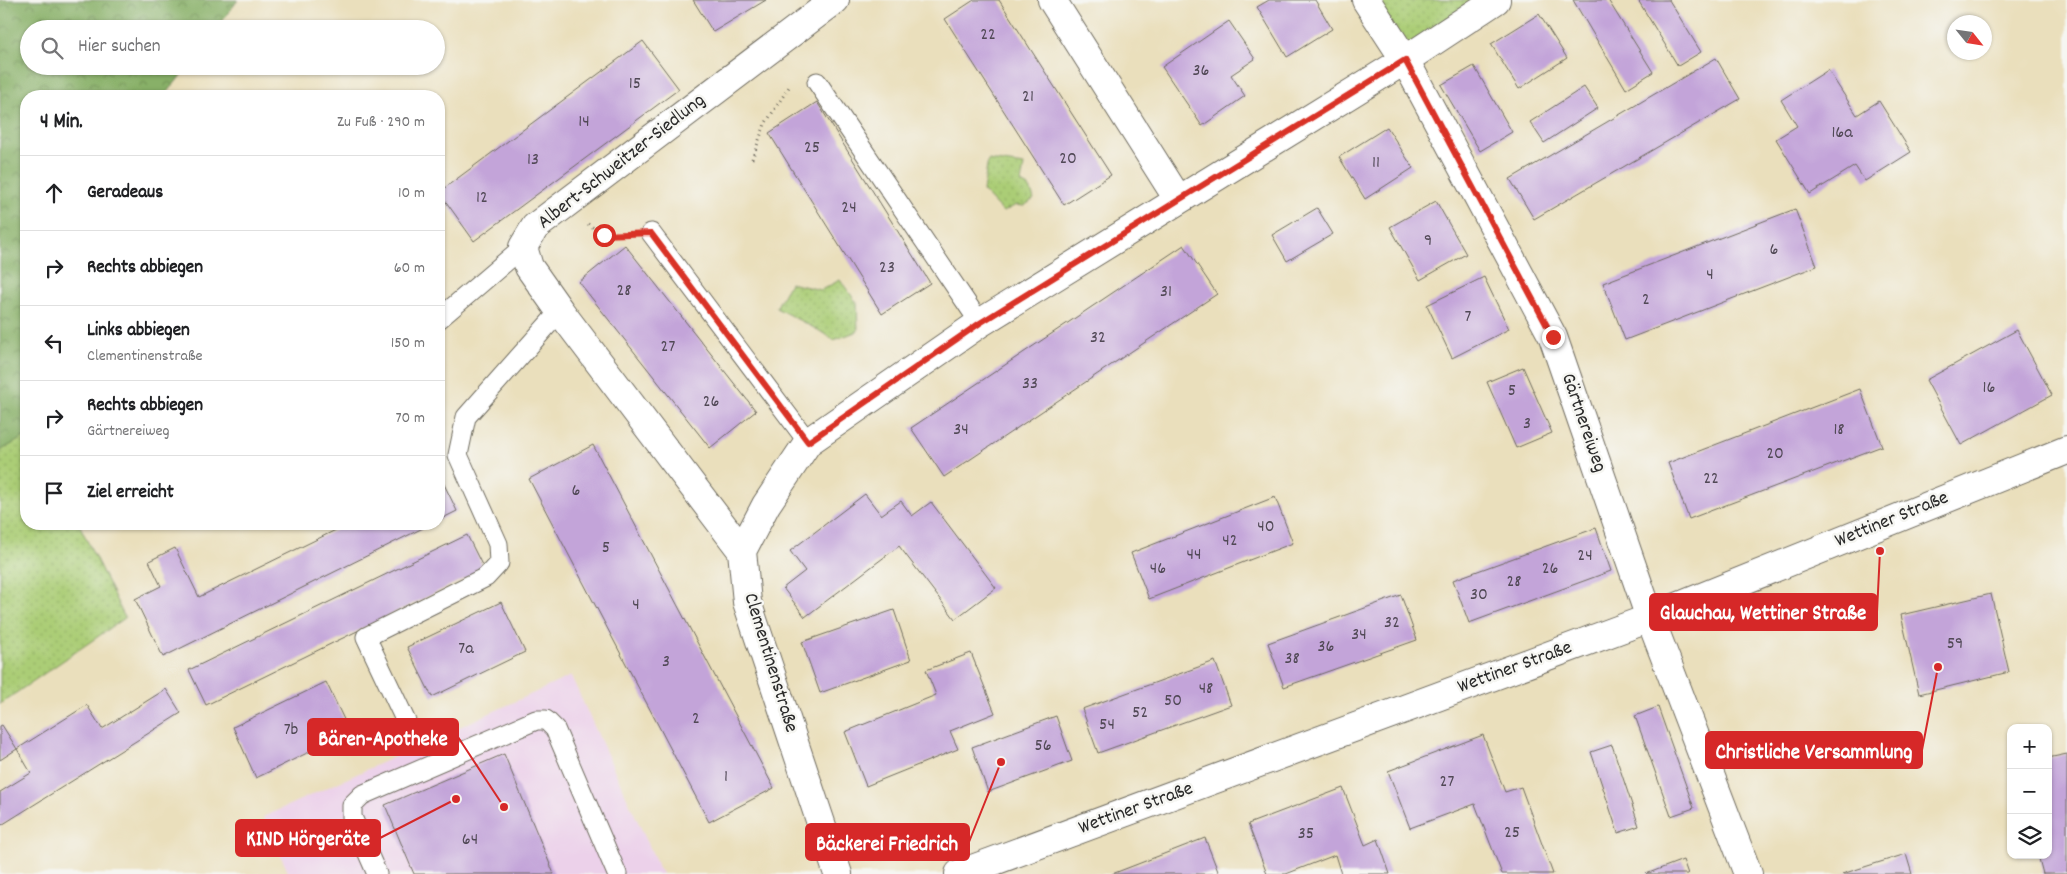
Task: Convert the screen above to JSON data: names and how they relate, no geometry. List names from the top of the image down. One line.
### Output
{"streets":{"street":["Albert-Schweitzer-Siedlung","Gärtnereiweg","Wettiner Straße","Clementinenstraße"]},"crossings":[["Albert-Schweitzer-Siedlung","Clementinenstraße"],["Gärtnereiweg","Wettiner Straße"]],"places":["Glauchau, Wettiner Straße","Christliche Versammlung","Bäckerei Friedrich","KIND Hörgeräte","Bären-Apotheke"],"house_numbers":["22","36","15","21","14","16a","25","20","13","11","12","24","9","6","23","4","28","31","2","7","32","27","33","16","5","26","3","34","18","20","22","6","40","42","5","44","24","46","26","28","30","4","32","34","59","36","7a","38","3","48","50","52","2","54","7b","56","1","27","25","35","64"],"north":"bottom right","page":{"search":"Hier suchen","heading":["4 Min.","Zu Fuß · 290 m"],"list":[["Geradeaus","10 m"],["Rechts abbiegen","60 m"],["Links abbiegen","Clementinenstraße","150 m"],["Rechts abbiegen","Gärtnereiweg","70 m"],"Ziel erreicht"],"map_buttons":["+","−"]}}
